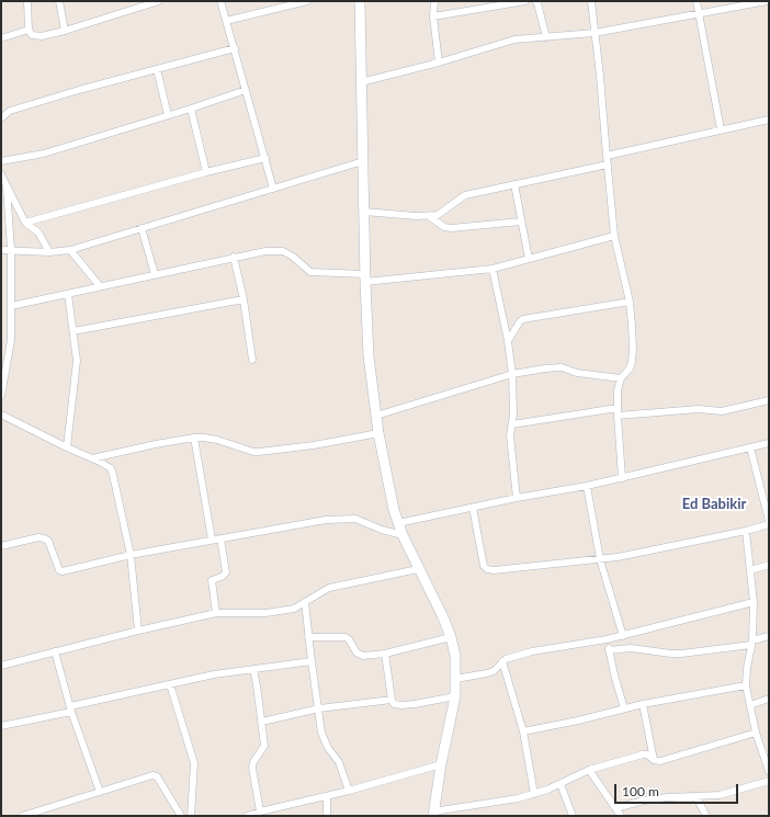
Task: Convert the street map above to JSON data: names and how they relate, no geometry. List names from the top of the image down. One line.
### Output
{"districts":["Ed Babikir"],"scale_bar":"100 m"}
